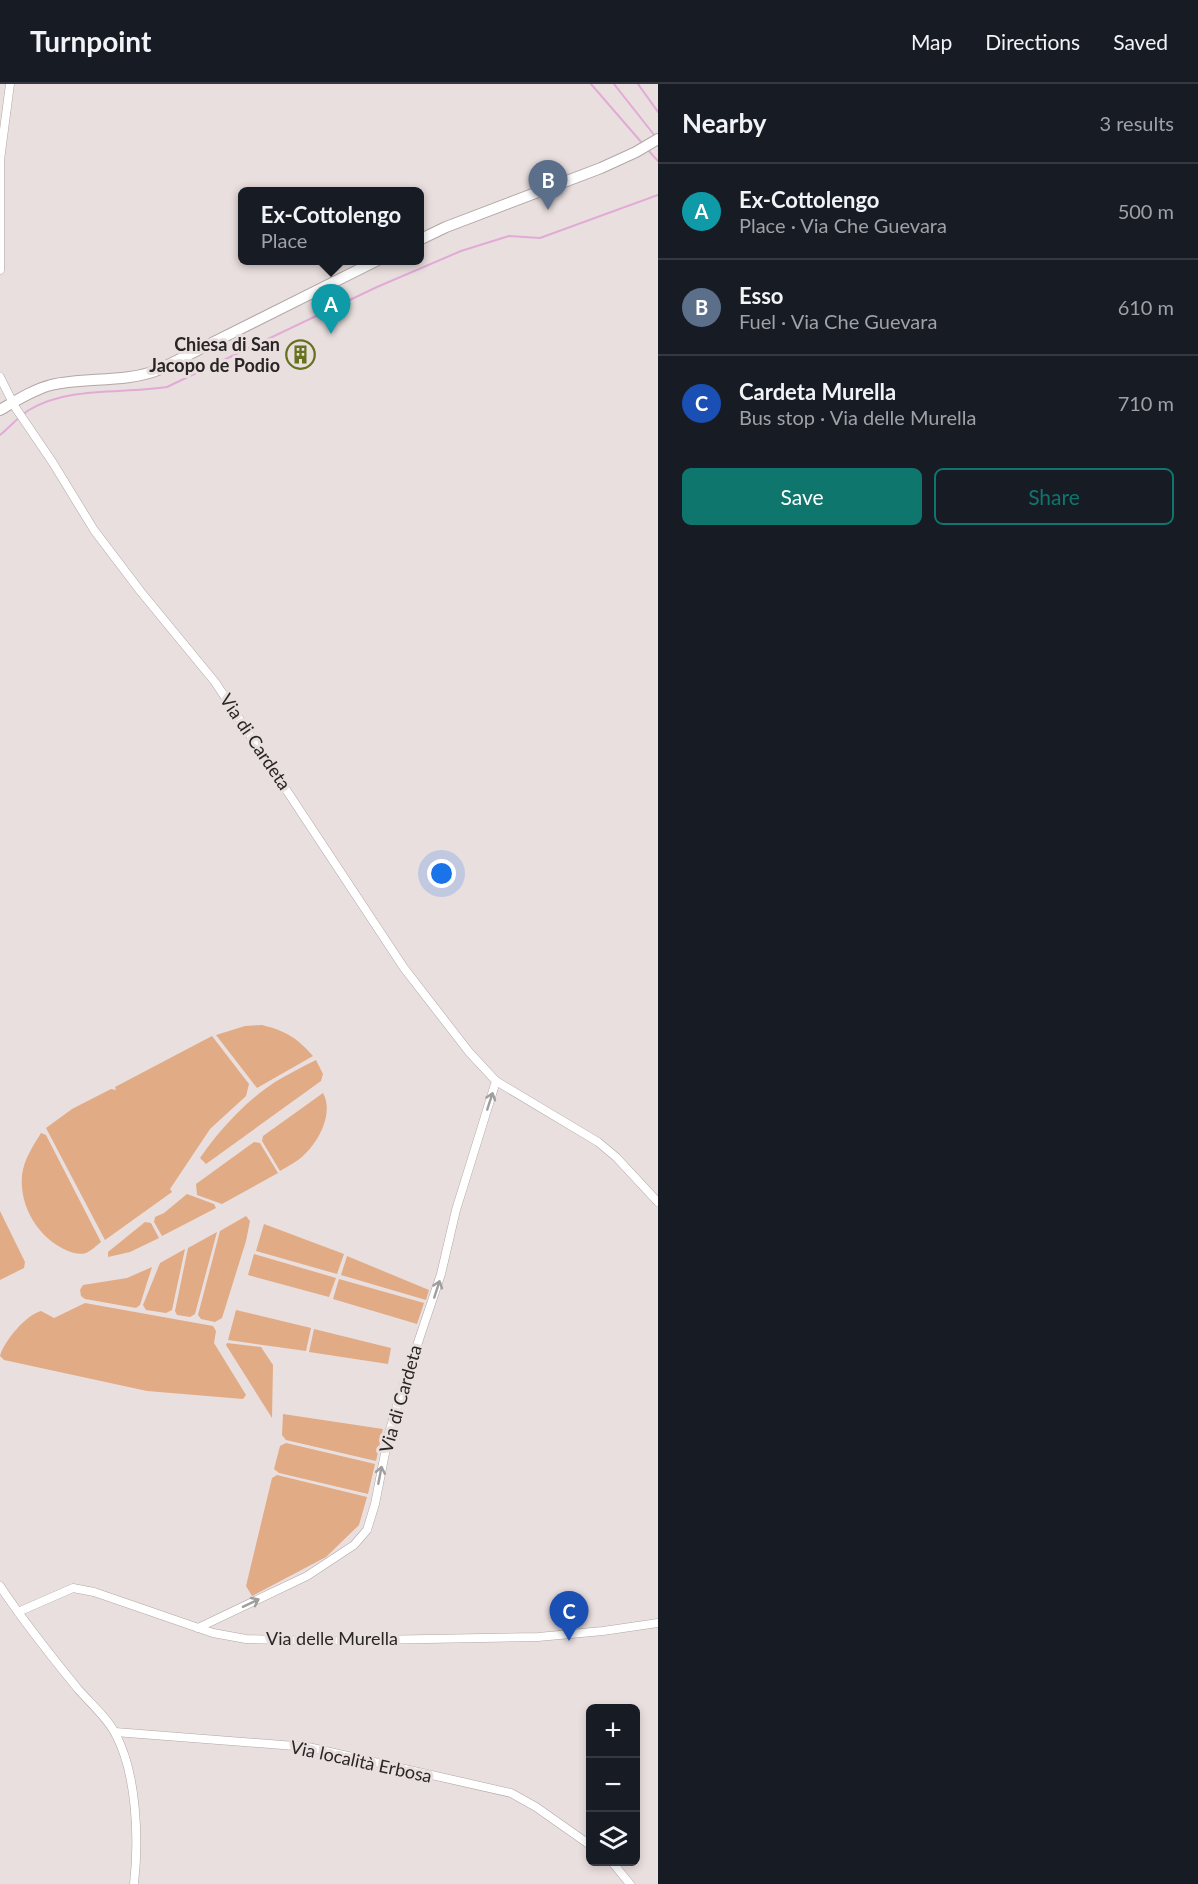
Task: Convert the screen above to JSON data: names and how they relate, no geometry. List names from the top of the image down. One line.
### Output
{"streets":{"street":["Via di Cardeta","Via delle Murella","Via località Erbosa"]},"crossings":[["Via di Cardeta","Via delle Murella"]],"one_way":["Via di Cardeta"],"places":{"building":["Chiesa di San Jacopo de Podio"]},"page":{"header":"Turnpoint","nav":["Map","Directions","Saved"],"heading":["Nearby","3 results"],"pins":["B","A","C"],"list":[{"mark":"A","name":"Ex-Cottolengo","note":"Place · Via Che Guevara","value":"500 m"},{"mark":"B","name":"Esso","note":"Fuel · Via Che Guevara","value":"610 m"},{"mark":"C","name":"Cardeta Murella","note":"Bus stop · Via delle Murella","value":"710 m"}],"popup":["Ex-Cottolengo","Place"],"buttons":["Save","Share"],"map_buttons":["+","−"]}}
